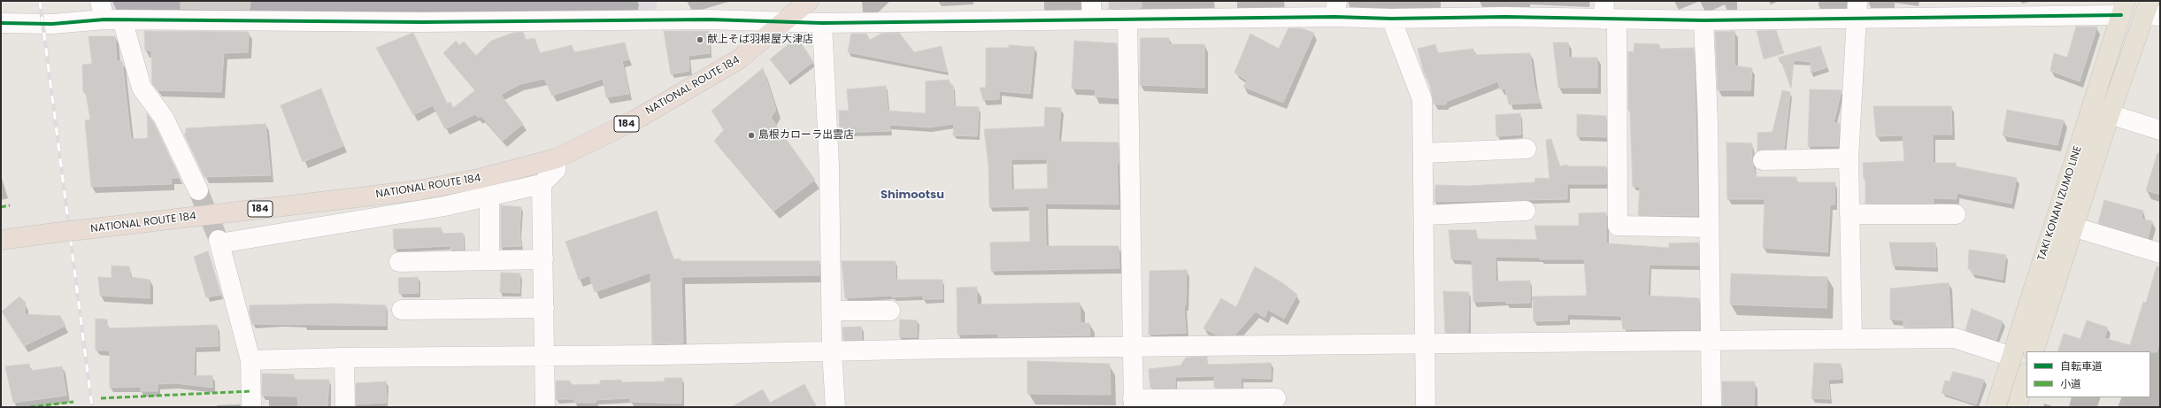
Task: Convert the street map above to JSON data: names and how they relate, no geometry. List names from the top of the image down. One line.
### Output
{"streets":{"highway":["NATIONAL ROUTE 184","184"],"main road":["TAKI KONAN IZUMO LINE"]},"districts":["Shimootsu"],"places":["献上そば羽根屋大津店","島根カローラ出雲店"],"legend":["自転車道","小道"]}
